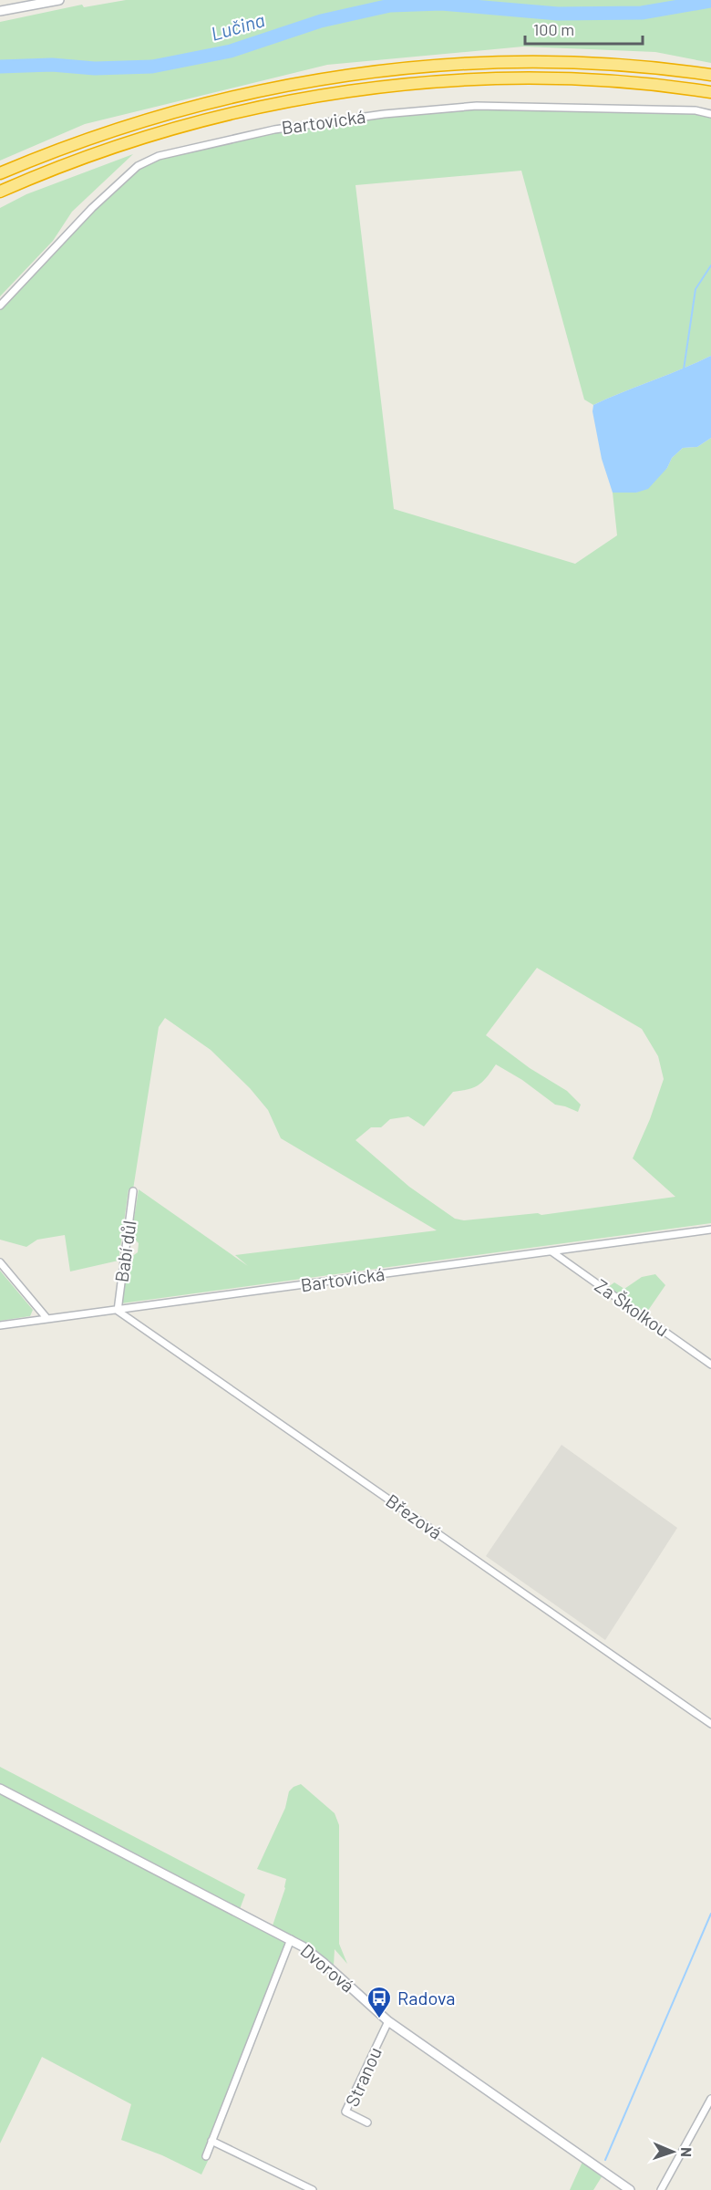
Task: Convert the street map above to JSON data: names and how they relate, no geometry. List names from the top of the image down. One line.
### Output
{"streets":{"street":["Bartovická","Babí důl","Za Školkou","Březová","Dvorová","Stranou"]},"crossings":[["Bartovická","Babí důl"],["Bartovická","Za Školkou"],["Bartovická","Březová"],["Babí důl","Březová"],["Dvorová","Stranou"]],"water":["Lučina"],"places":{"bus stop":["Radova"]},"scale_bar":"100 m","north":"right"}
